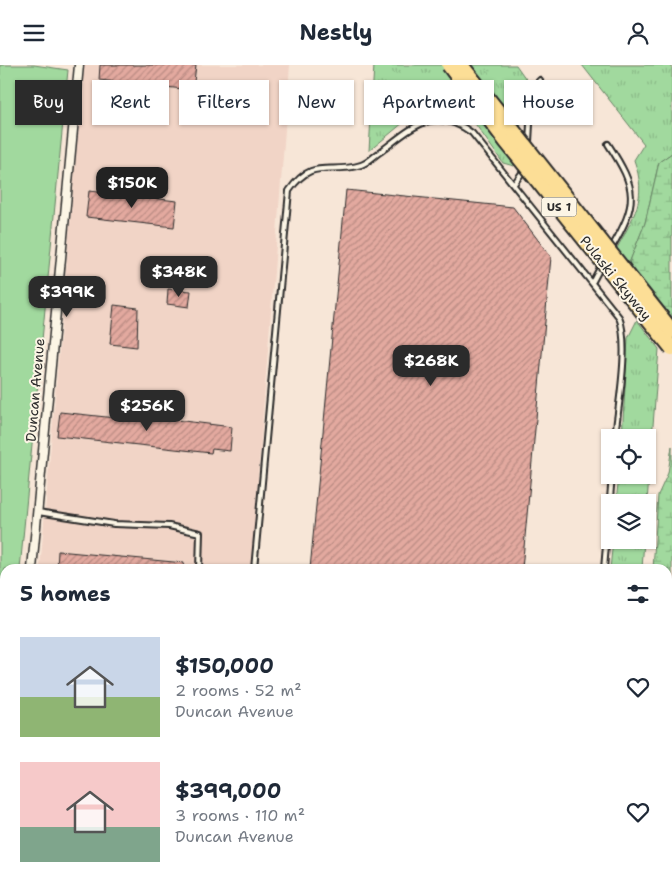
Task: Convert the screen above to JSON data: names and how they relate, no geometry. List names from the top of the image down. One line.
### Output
{"streets":{"highway":["US 1","Pulaski Skyway"],"street":["Duncan Avenue"]},"page":{"header":"Nestly","chip":["Buy","Rent","Filters","New","Apartment","House"],"price":["$150K","$348K","$399K","$268K","$256K"],"heading":"5 homes","list":[{"name":"$150,000","note":"2 rooms · 52 m² · Duncan Avenue"},{"name":"$399,000","note":"3 rooms · 110 m² · Duncan Avenue"}]}}
